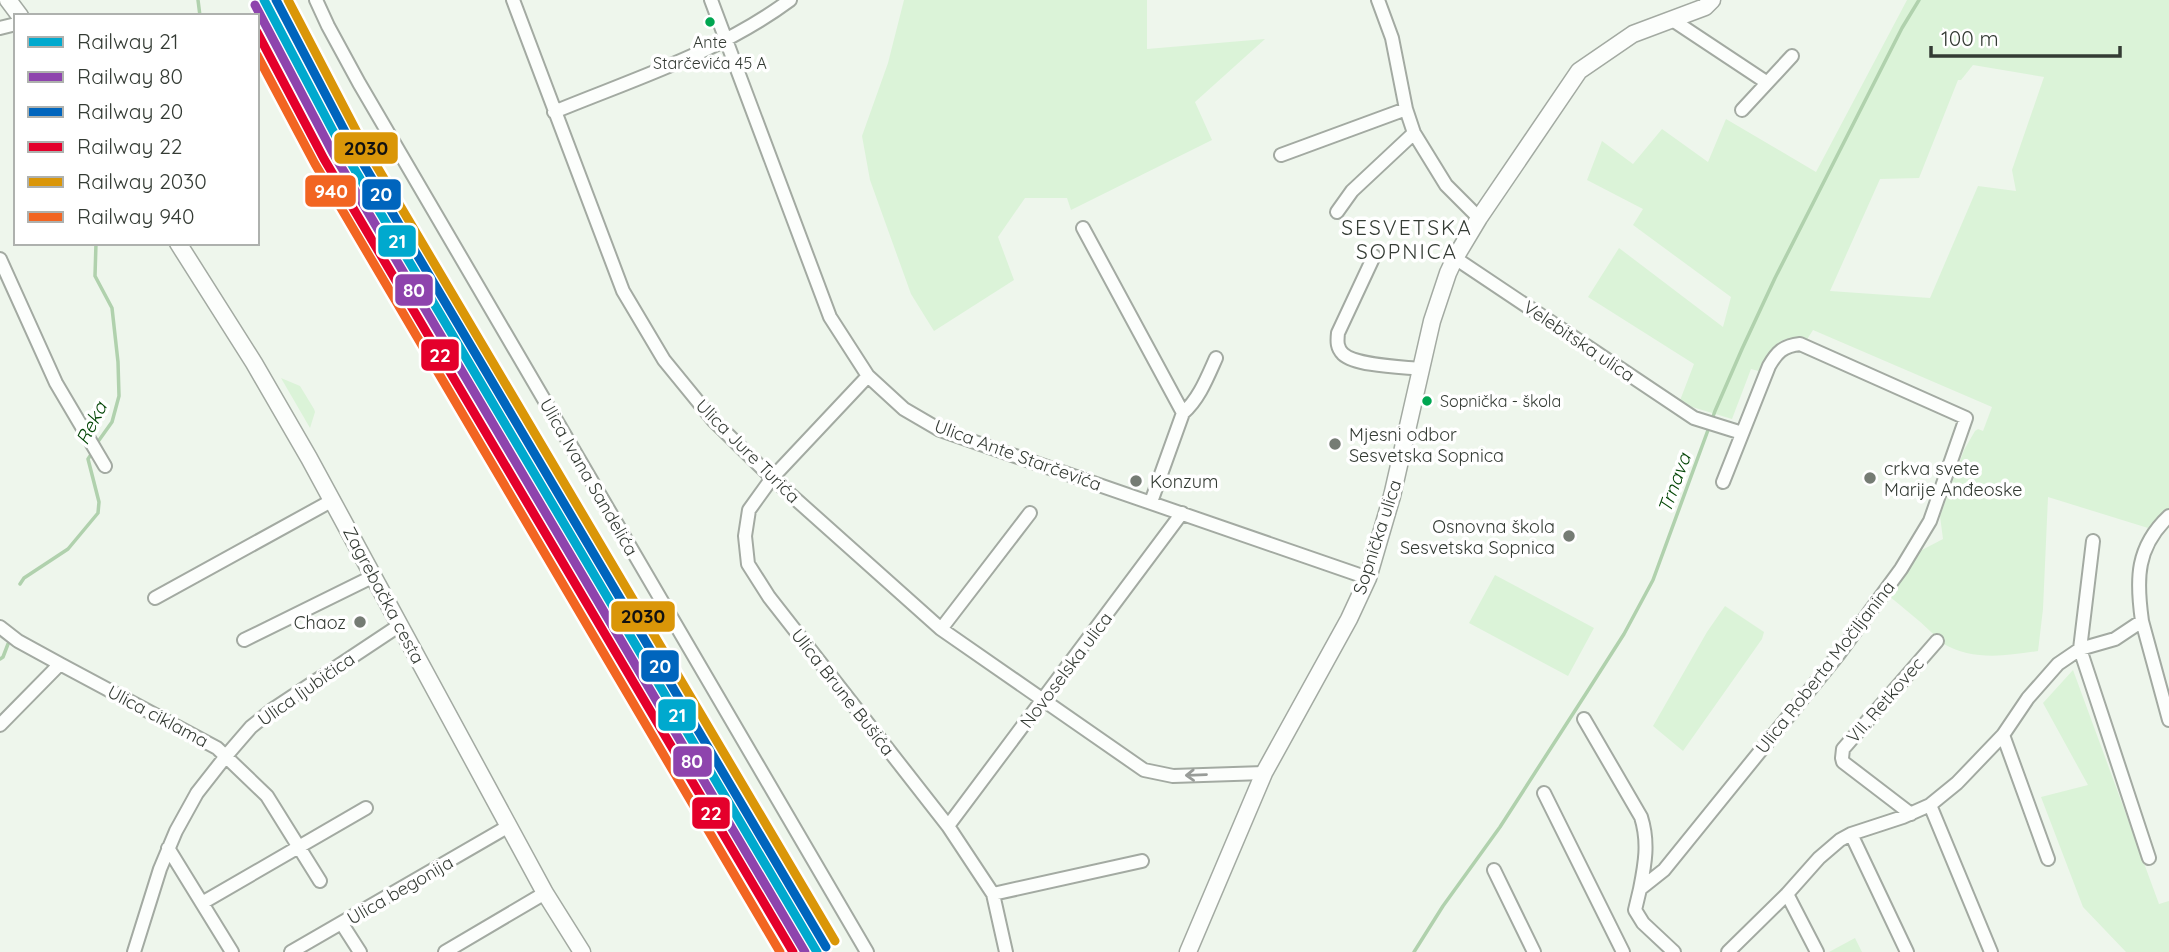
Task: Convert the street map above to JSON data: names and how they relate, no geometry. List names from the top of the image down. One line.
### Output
{"streets":{"street":["Velebitska ulica","Ulica Jure Turića","Ulica Ante Starčevića","Ulica Ivana Sandelića","Sopnička ulica","Zagrebačka cesta","Ulica Roberta Močiljanina","Novoselska ulica","Ulica ljubičica","Ulica Brune Bušića","VII. Retkovec","Ulica ciklama","Ulica begonija"]},"crossings":[["Velebitska ulica","Sopnička ulica"],["Velebitska ulica","Ulica Roberta Močiljanina"],["Ulica Jure Turića","Sopnička ulica"],["Ulica Jure Turića","Novoselska ulica"],["Ulica Jure Turića","Ulica Brune Bušića"],["Ulica Ante Starčevića","Sopnička ulica"],["Ulica Ante Starčevića","Novoselska ulica"],["Ulica Ante Starčevića","Ulica Brune Bušića"],["Zagrebačka cesta","Ulica ljubičica"],["Zagrebačka cesta","Ulica begonija"],["Novoselska ulica","Ulica Brune Bušića"],["Ulica ljubičica","Ulica ciklama"]],"districts":["SESVETSKA SOPNICA"],"water":["Reka","Trnava"],"places":["Ante Starčevića 45 A","Sopnička - škola","Mjesni odbor Sesvetska Sopnica","crkva svete Marije Anđeoske","Konzum","Osnovna škola Sesvetska Sopnica","Chaoz"],"lines":["rail line 21","rail line 20","rail line 2030","rail line 80","rail line 22","rail line 940"],"legend":["Railway 21","Railway 80","Railway 20","Railway 22","Railway 2030","Railway 940"],"scale_bar":"100 m"}
